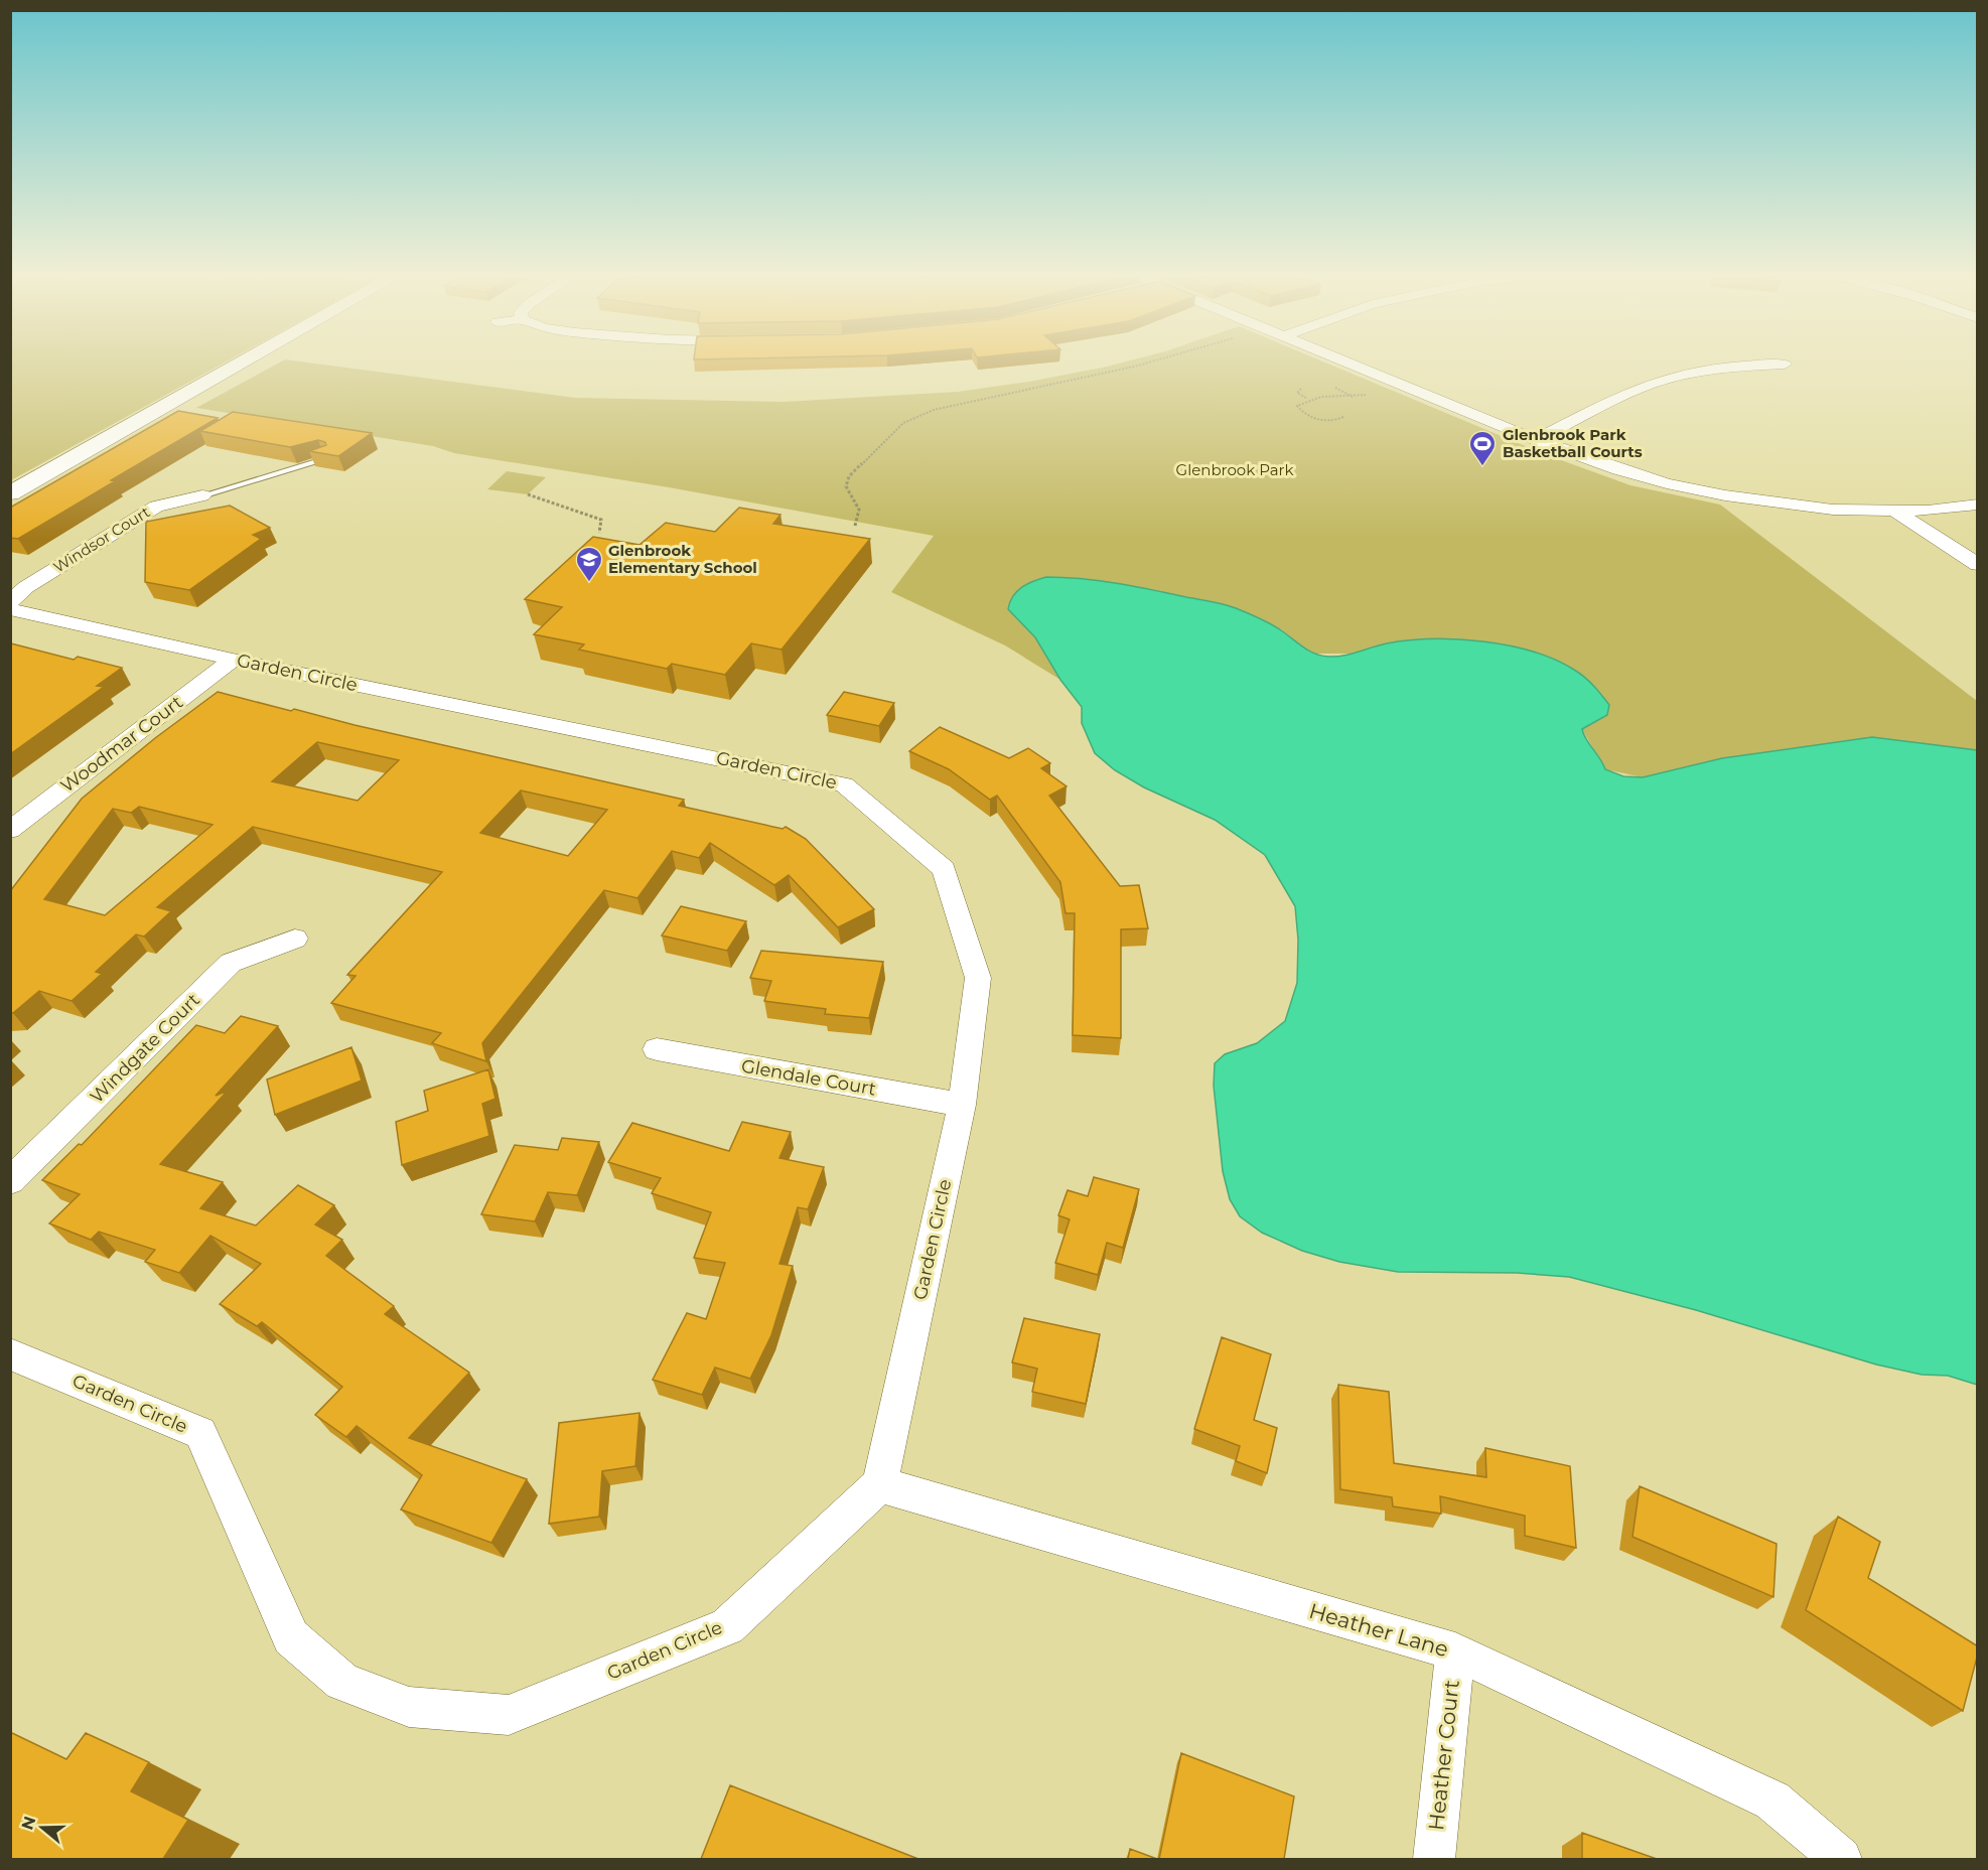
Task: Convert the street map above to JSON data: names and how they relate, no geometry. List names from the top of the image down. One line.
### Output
{"streets":{"street":["Windsor Court","Garden Circle","Woodmar Court","Windgate Court","Glendale Court","Heather Lane","Heather Court"]},"crossings":[["Garden Circle","Woodmar Court"],["Garden Circle","Glendale Court"],["Garden Circle","Heather Lane"],["Heather Lane","Heather Court"]],"parks":["Glenbrook Park"],"places":{"sports":["Glenbrook Park Basketball Courts"],"school or university":["Glenbrook Elementary School"]},"north":"left"}
